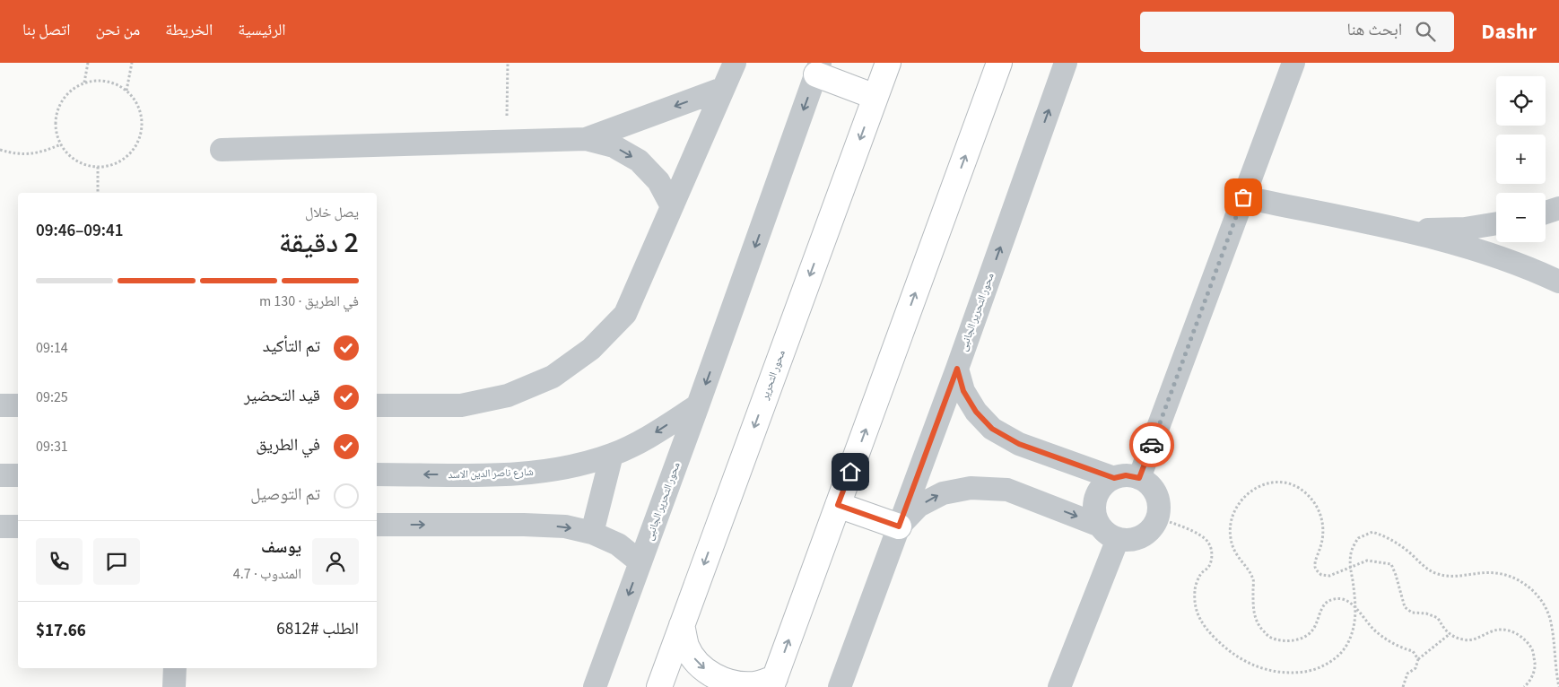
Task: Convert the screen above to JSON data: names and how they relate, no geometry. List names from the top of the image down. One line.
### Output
{"streets":{"main road":["محور التحرير"],"street":["محور التحرير الجانبى","شارع ناصر الدين الاسد"]},"crossings":[["محور التحرير الجانبى","شارع ناصر الدين الاسد"]],"page":{"header":"Dashr","search":"ابحث هنا","nav":["الرئيسية","الخريطة","من نحن","اتصل بنا"],"map_buttons":["+","−"],"heading":["2 دقيقة","يصل خلال","09:41–09:46"],"panel":["يوسف","المندوب · 4.7","الطلب #6812","$17.66"],"bar":"في الطريق · 130 m","list":[["تم التأكيد","09:14"],["قيد التحضير","09:25"],["في الطريق","09:31"],"تم التوصيل"]}}
